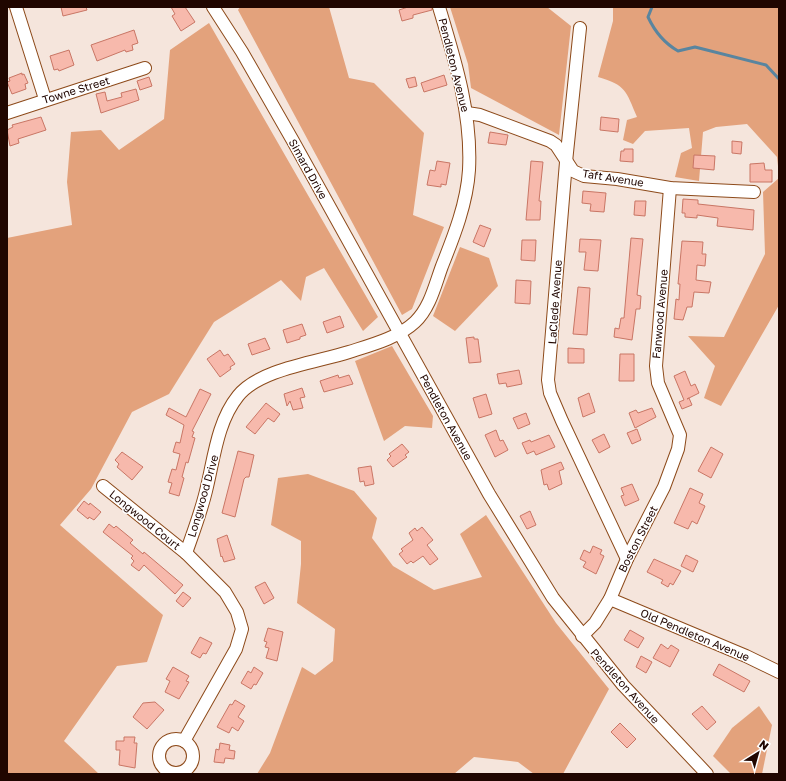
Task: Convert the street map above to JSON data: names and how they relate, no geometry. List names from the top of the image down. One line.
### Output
{"streets":{"street":["Pendleton Avenue","Towne Street","Simard Drive","Taft Avenue","LaClede Avenue","Fanwood Avenue","Longwood Drive","Longwood Court","Boston Street","Old Pendleton Avenue"]},"crossings":[["Pendleton Avenue","Simard Drive"],["Pendleton Avenue","Taft Avenue"],["Pendleton Avenue","Longwood Drive"],["Pendleton Avenue","Boston Street"],["Simard Drive","Longwood Drive"],["Taft Avenue","LaClede Avenue"],["Taft Avenue","Fanwood Avenue"],["LaClede Avenue","Boston Street"],["Fanwood Avenue","Boston Street"],["Longwood Drive","Longwood Court"],["Boston Street","Old Pendleton Avenue"]],"north":"top right"}
